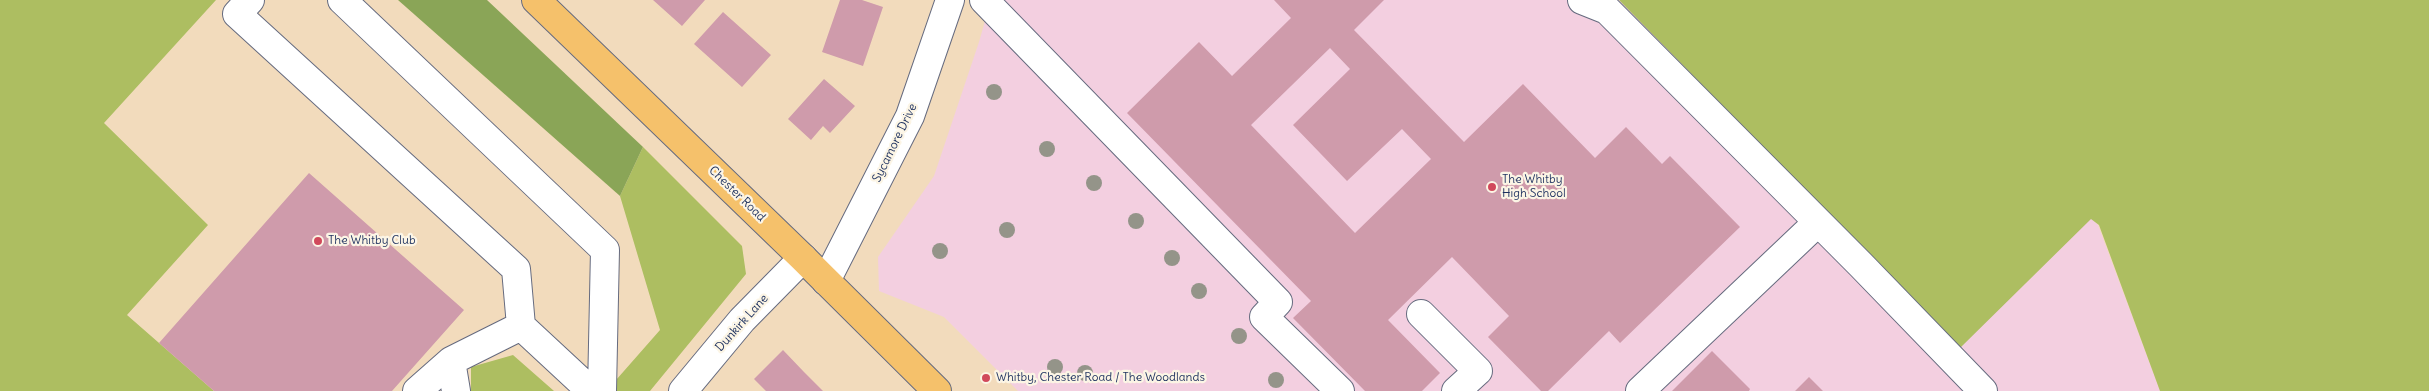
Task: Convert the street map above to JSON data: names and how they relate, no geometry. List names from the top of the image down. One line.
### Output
{"streets":{"main road":["Chester Road"],"street":["Sycamore Drive","Dunkirk Lane"]},"crossings":[["Sycamore Drive","Chester Road"],["Chester Road","Dunkirk Lane"]],"places":["The Whitby High School","The Whitby Club","Whitby, Chester Road / The Woodlands"]}
